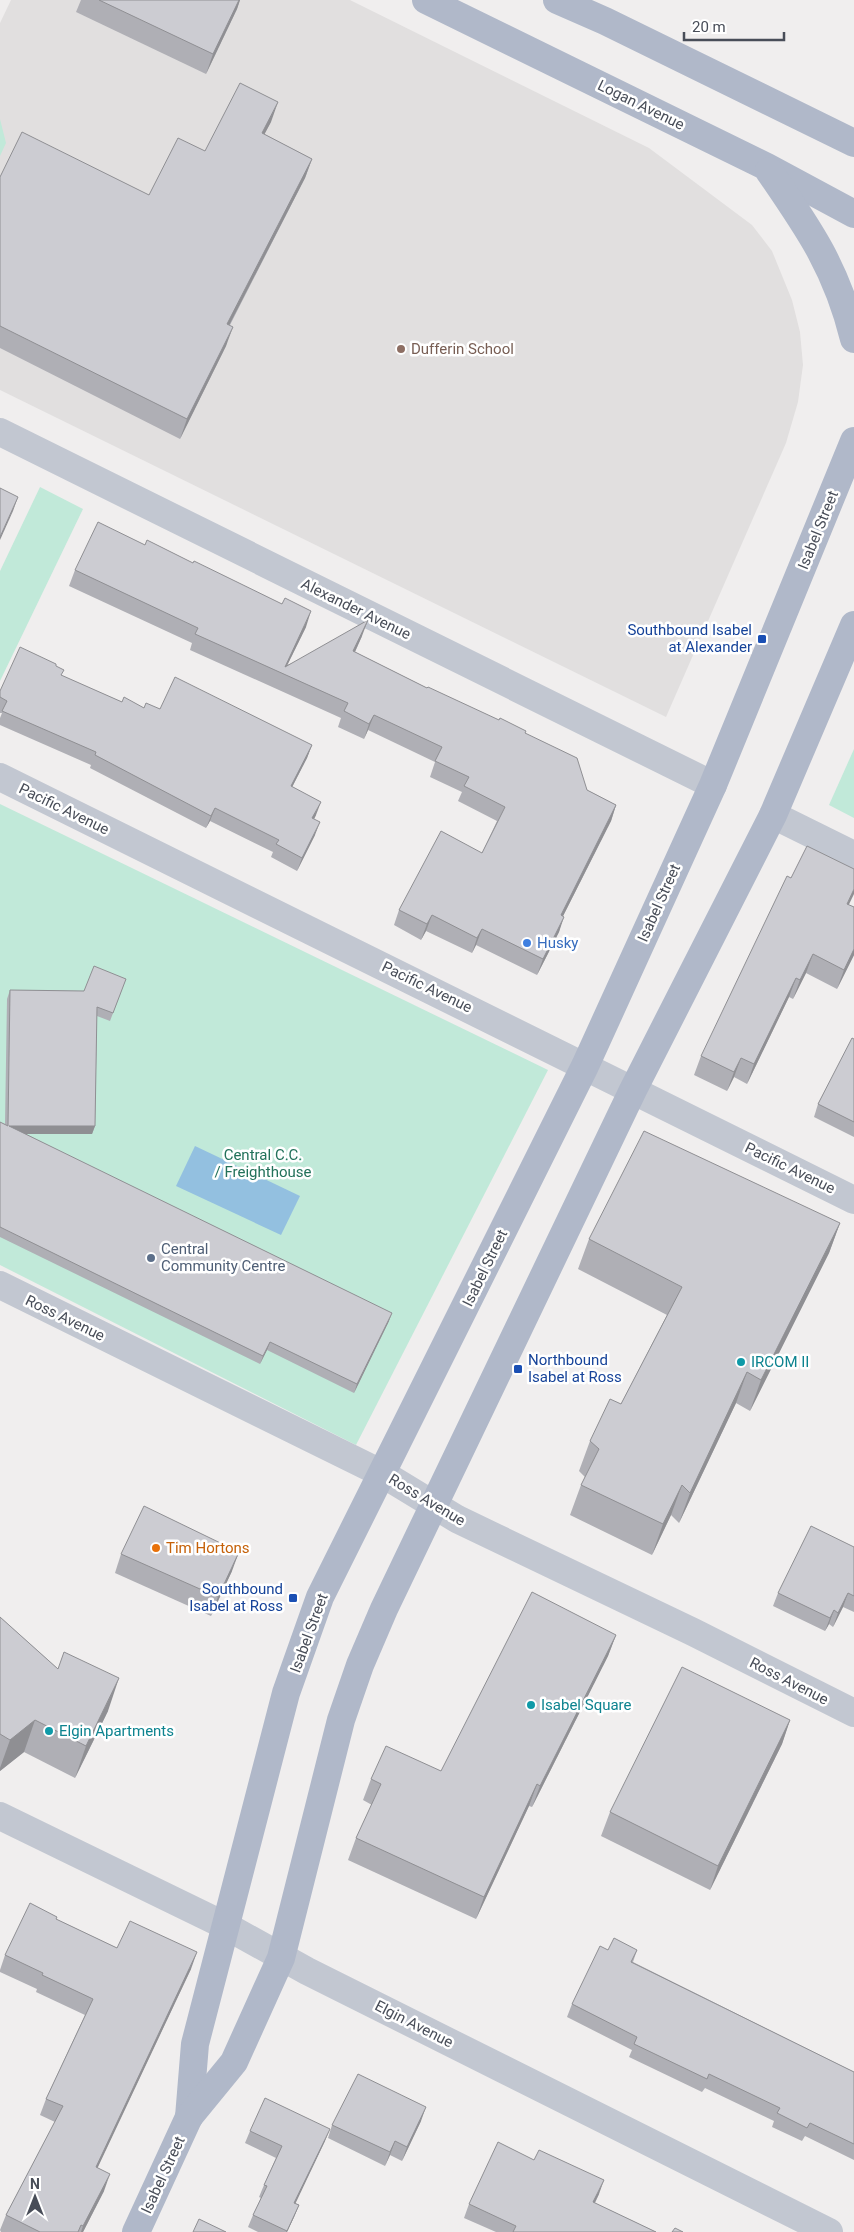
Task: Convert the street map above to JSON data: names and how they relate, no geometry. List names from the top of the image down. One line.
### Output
{"streets":{"main road":["Logan Avenue","Isabel Street"],"street":["Alexander Avenue","Pacific Avenue","Ross Avenue","Elgin Avenue"]},"crossings":[["Isabel Street","Alexander Avenue"],["Isabel Street","Pacific Avenue"],["Isabel Street","Ross Avenue"],["Isabel Street","Elgin Avenue"]],"parks":["Central C.C. / Freighthouse"],"places":{"other":["Dufferin School","Husky","Central Community Centre","IRCOM II","Tim Hortons","Isabel Square","Elgin Apartments"],"transit":["Southbound Isabel at Alexander","Northbound Isabel at Ross","Southbound Isabel at Ross"]},"scale_bar":"20 m","north":"top"}
